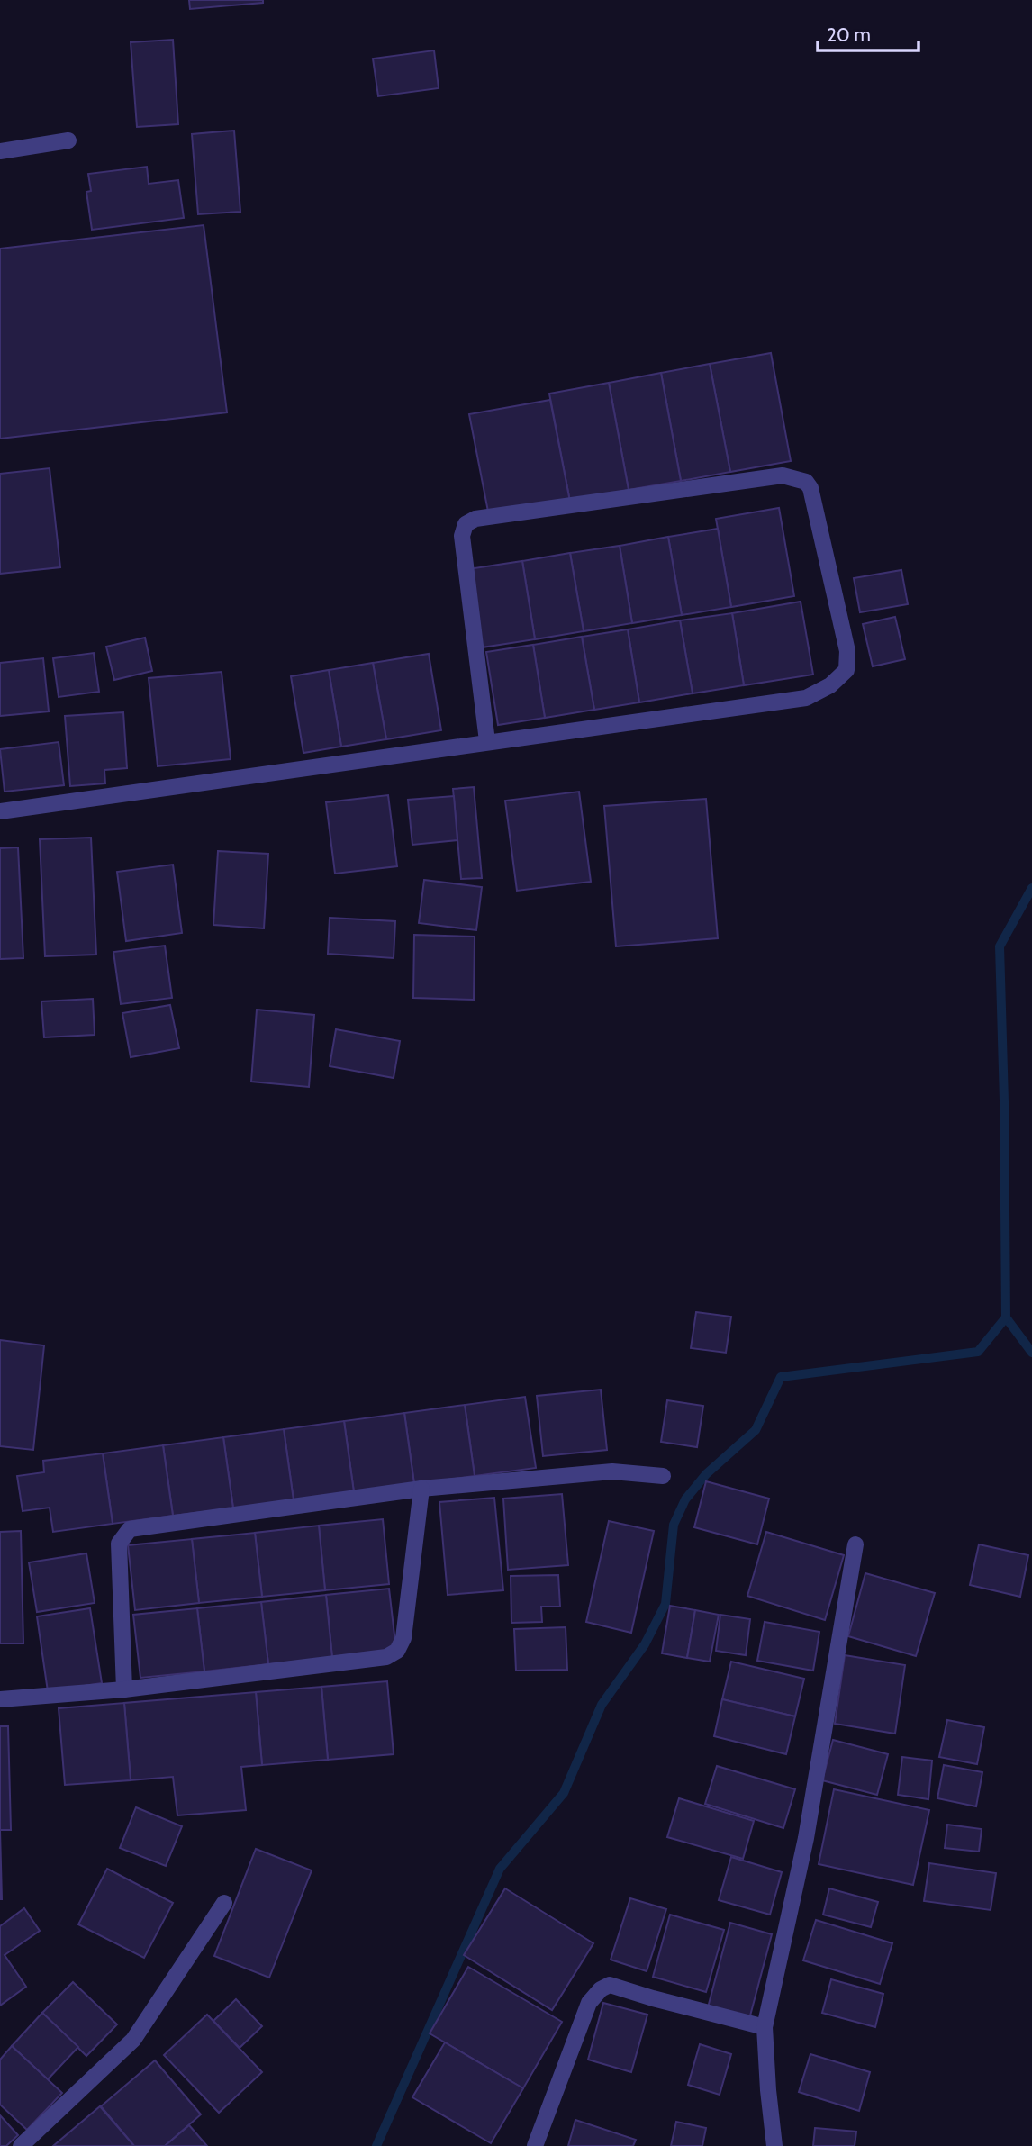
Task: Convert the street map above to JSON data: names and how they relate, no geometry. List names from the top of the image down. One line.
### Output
{"scale_bar":"20 m"}
